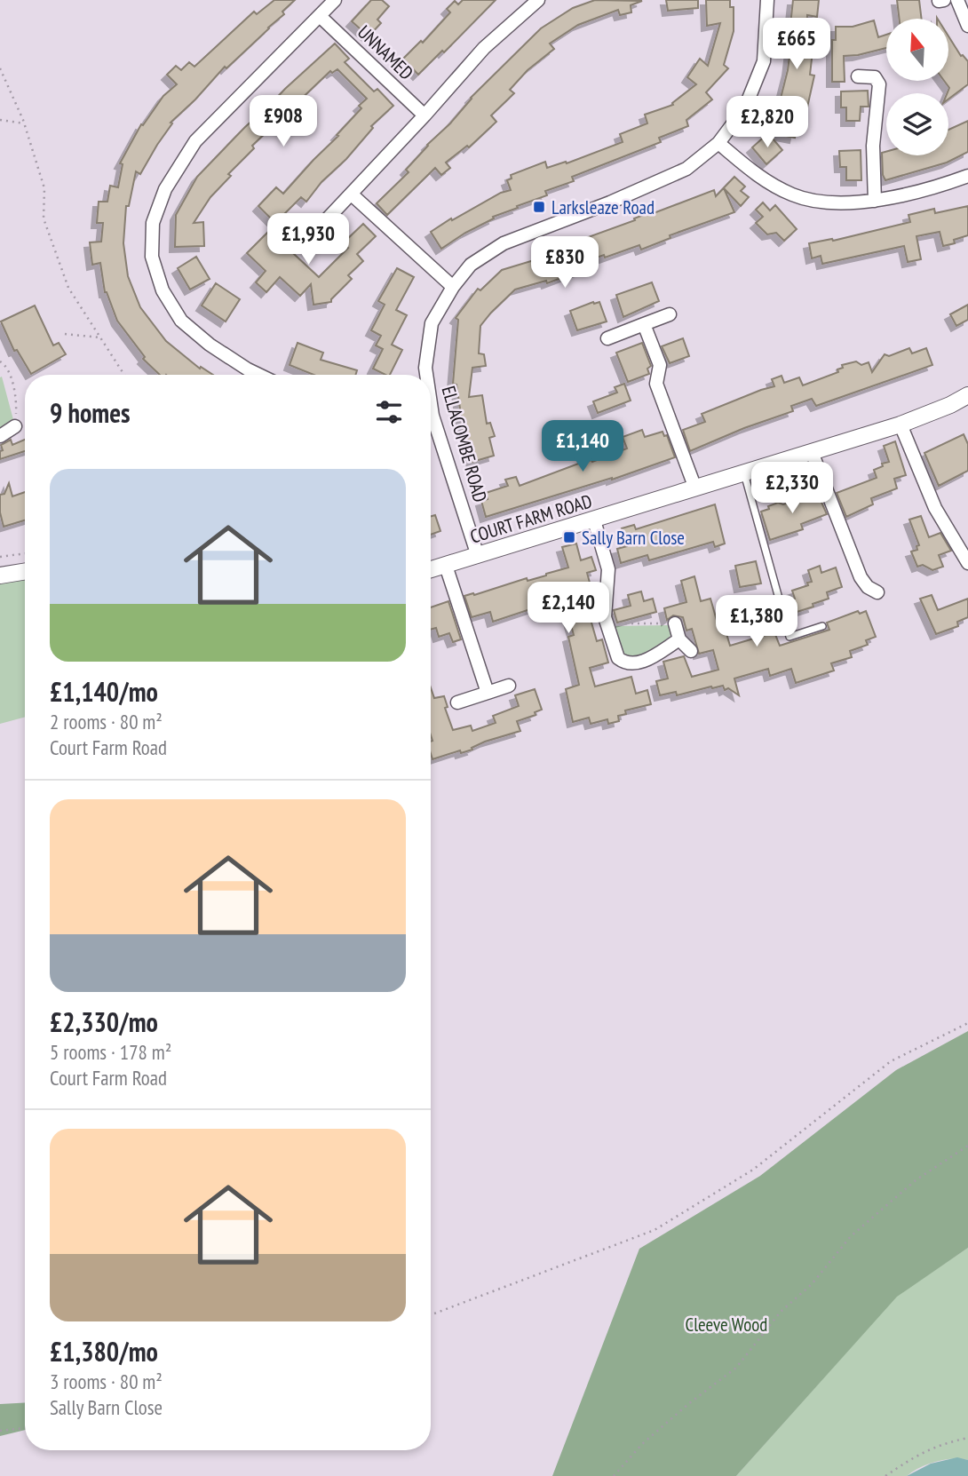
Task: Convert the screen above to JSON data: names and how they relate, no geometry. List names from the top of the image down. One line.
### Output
{"streets":{"street":["UNNAMED","ELLACOMBE ROAD","COURT FARM ROAD"]},"crossings":[["ELLACOMBE ROAD","COURT FARM ROAD"]],"parks":["Cleeve Wood"],"places":{"transit":["Larksleaze Road","Sally Barn Close"]},"north":"top","page":{"price":["£665","£908","£2,820","£1,930","£830","£1,140","£2,330","£2,140","£1,380"],"heading":"9 homes","list":[{"name":"£1,140/mo","note":"2 rooms · 80 m² · Court Farm Road"},{"name":"£2,330/mo","note":"5 rooms · 178 m² · Court Farm Road"},{"name":"£1,380/mo","note":"3 rooms · 80 m² · Sally Barn Close"}]}}
